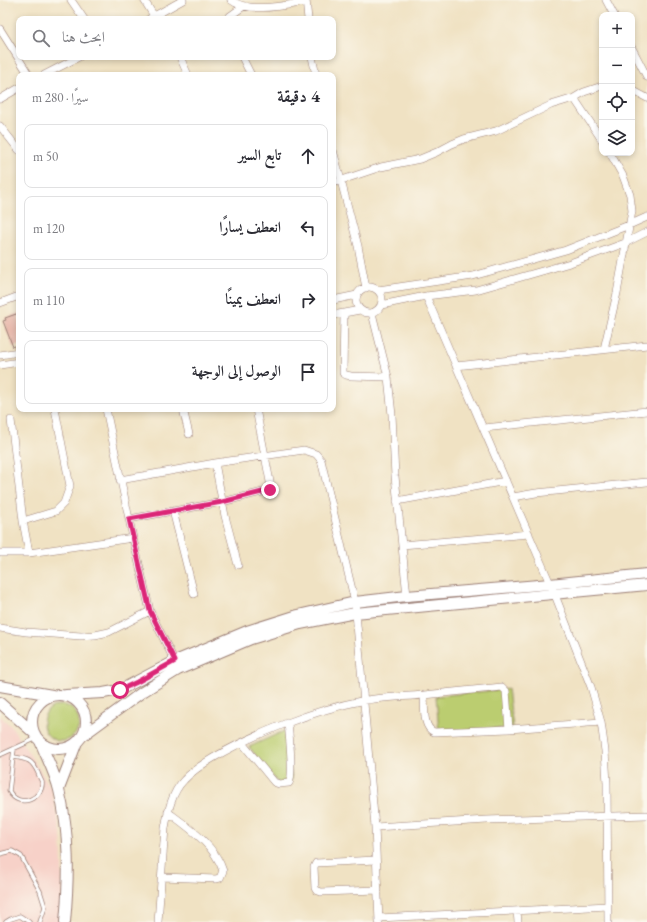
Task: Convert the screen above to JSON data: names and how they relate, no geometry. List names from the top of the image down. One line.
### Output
{"page":{"map_buttons":["+","−"],"search":"ابحث هنا","heading":["4 دقيقة","سيرًا · 280 m"],"list":[["تابع السير","50 m"],["انعطف يسارًا","120 m"],["انعطف يمينًا","110 m"],"الوصول إلى الوجهة"]}}
